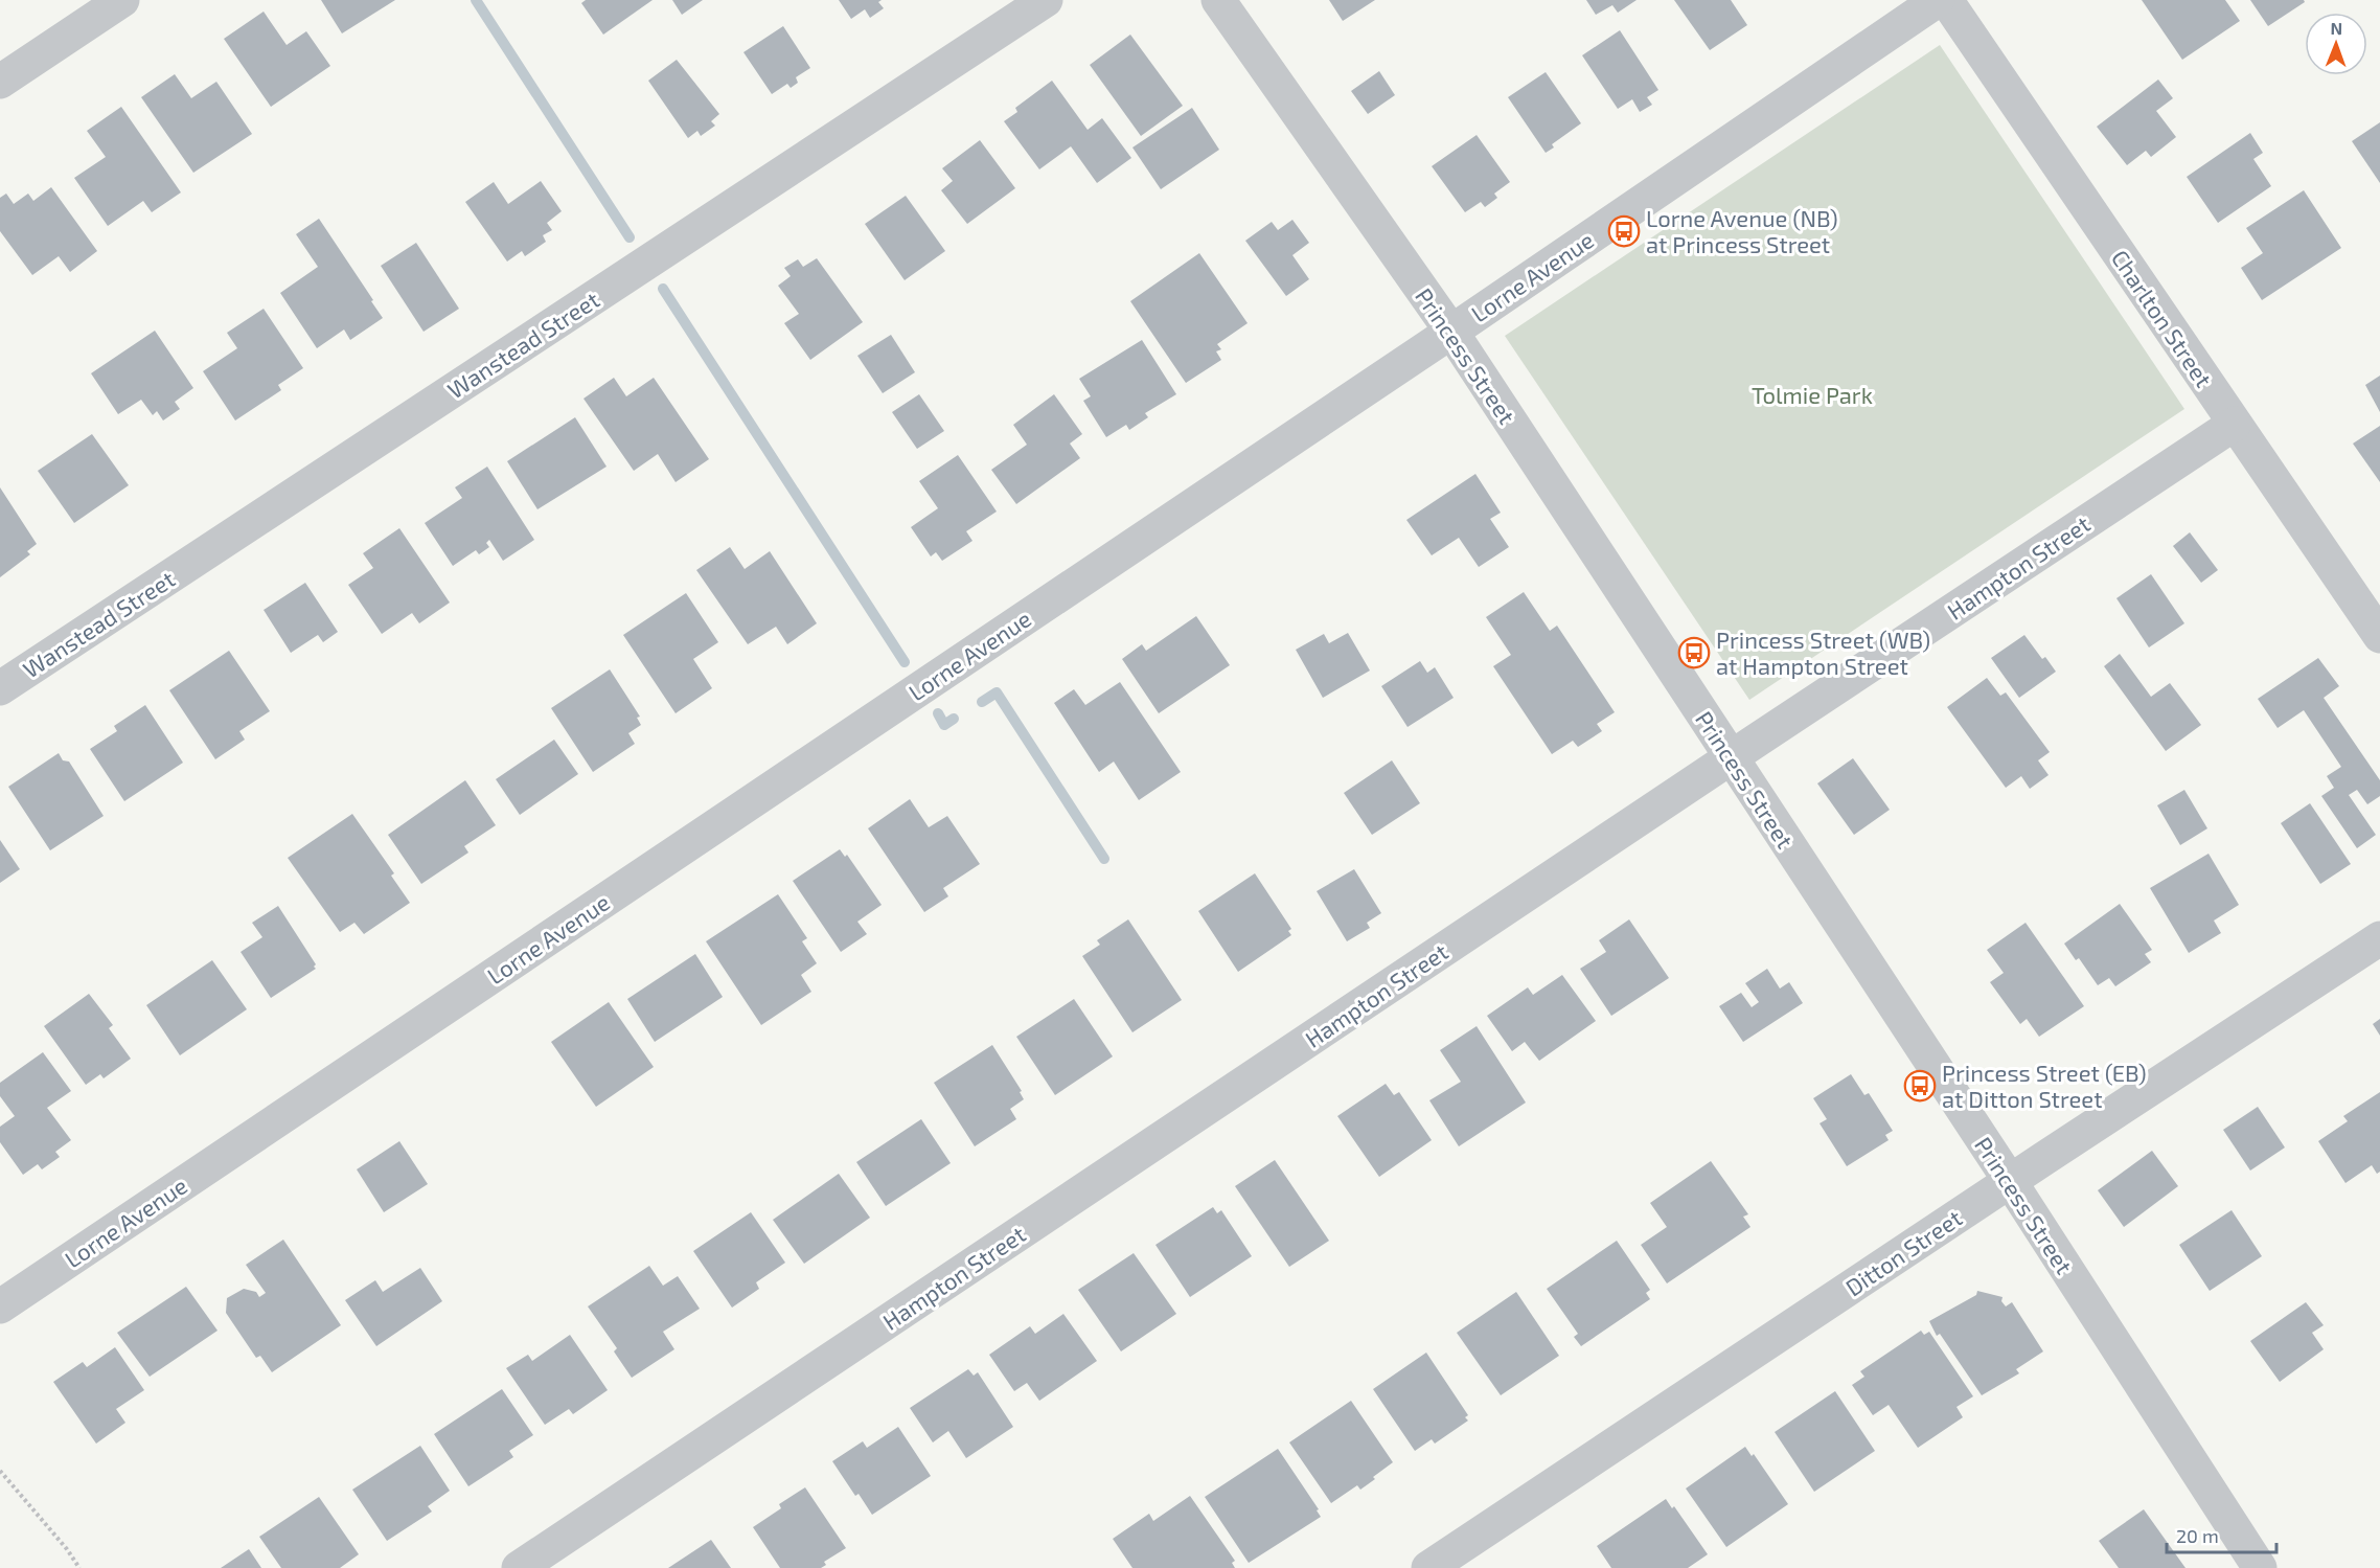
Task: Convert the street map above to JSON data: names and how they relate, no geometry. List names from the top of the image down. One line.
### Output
{"streets":{"street":["Lorne Avenue","Charlton Street","Wanstead Street","Princess Street","Hampton Street","Ditton Street"]},"crossings":[["Lorne Avenue","Princess Street"],["Charlton Street","Hampton Street"],["Princess Street","Hampton Street"],["Princess Street","Ditton Street"]],"parks":["Tolmie Park"],"places":{"bus stop":["Lorne Avenue (NB) at Princess Street","Princess Street (WB) at Hampton Street","Princess Street (EB) at Ditton Street"]},"scale_bar":"20 m","north":"top"}
